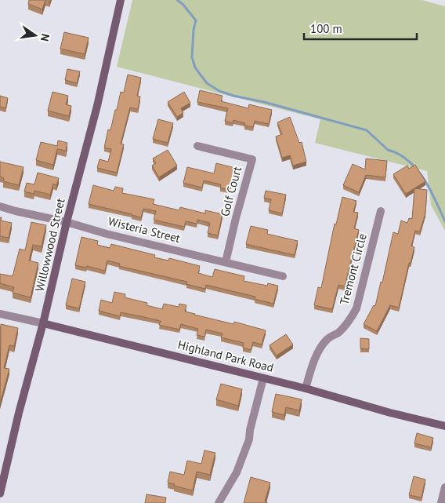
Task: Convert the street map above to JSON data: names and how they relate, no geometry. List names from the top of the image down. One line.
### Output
{"streets":{"street":["Golf Court","Wisteria Street","Willowwood Street","Tremont Circle","Highland Park Road"]},"crossings":[["Golf Court","Wisteria Street"],["Wisteria Street","Willowwood Street"],["Willowwood Street","Highland Park Road"],["Tremont Circle","Highland Park Road"]],"scale_bar":"100 m","north":"right"}
